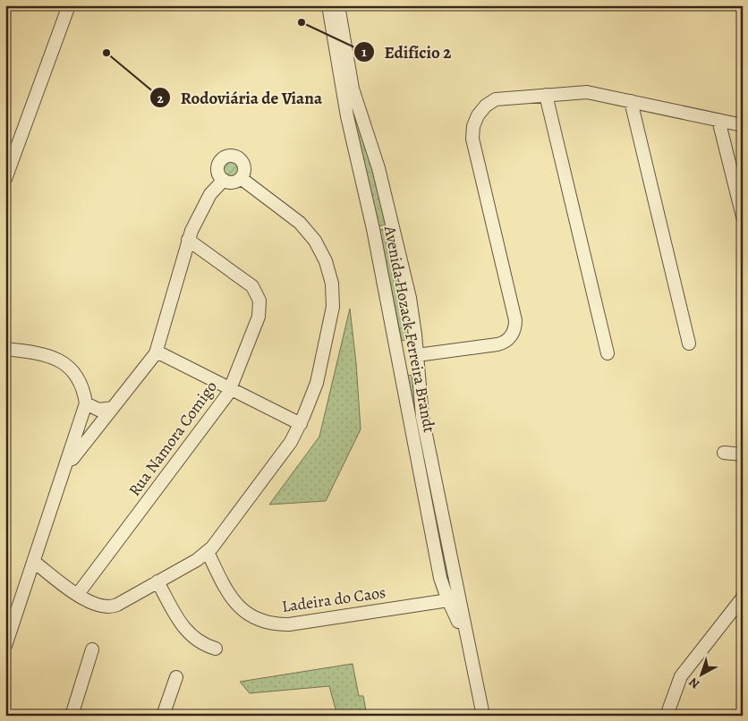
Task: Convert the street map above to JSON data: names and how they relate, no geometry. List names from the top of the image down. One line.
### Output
{"streets":{"street":["Avenida Hozack Ferreira Brandt","Rua Namora Comigo","Ladeira do Caos"]},"crossings":[["Avenida Hozack Ferreira Brandt","Ladeira do Caos"]],"places":["Edifício 2","Rodoviária de Viana"],"north":"bottom left"}
